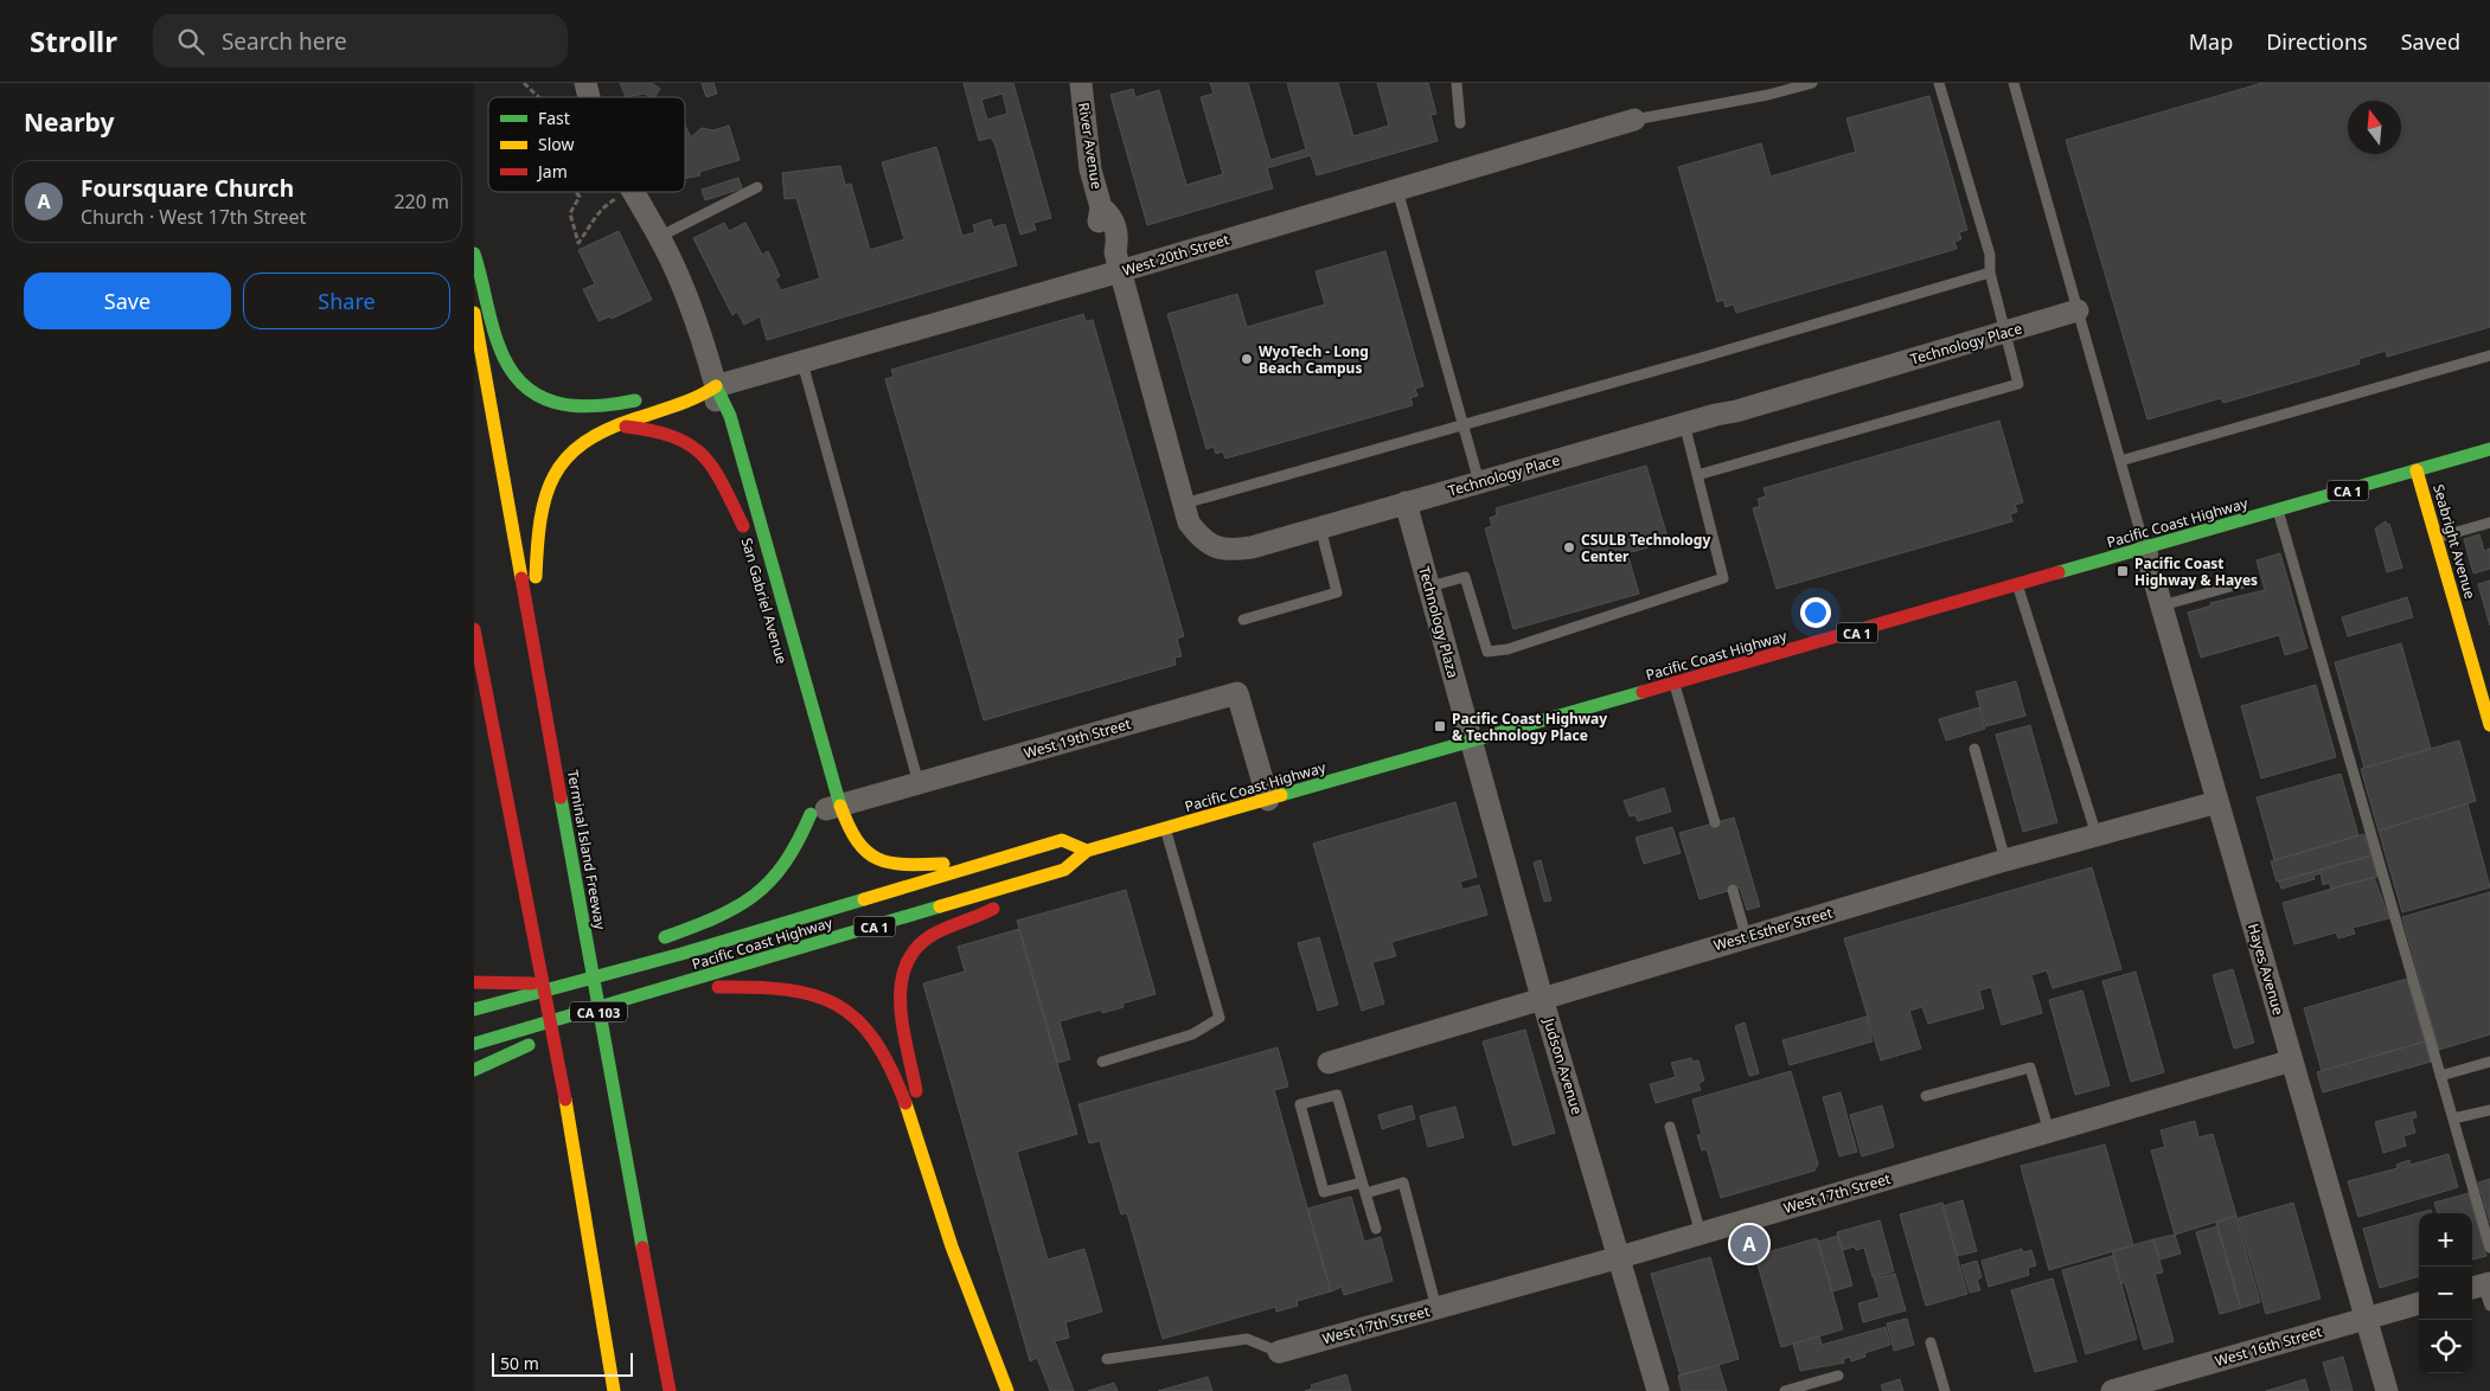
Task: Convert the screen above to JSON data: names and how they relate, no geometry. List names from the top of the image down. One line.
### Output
{"streets":{"main road":["CA 1","Pacific Coast Highway","Seabright Avenue","San Gabriel Avenue","Terminal Island Freeway","CA 103"],"street":["River Avenue","West 20th Street","Technology Place","Technology Plaza","West 19th Street","West Esther Street","Hayes Avenue","Judson Avenue","West 17th Street","West 16th Street"]},"crossings":[["River Avenue","West 20th Street"],["River Avenue","Technology Place"],["West 20th Street","Technology Place"],["West 20th Street","San Gabriel Avenue"],["Technology Place","Technology Plaza"],["Pacific Coast Highway","Seabright Avenue"],["Pacific Coast Highway","San Gabriel Avenue"],["Pacific Coast Highway","Technology Plaza"],["Pacific Coast Highway","West 19th Street"],["Pacific Coast Highway","Hayes Avenue"],["Pacific Coast Highway","Judson Avenue"],["San Gabriel Avenue","West 19th Street"],["Technology Plaza","Judson Avenue"],["West Esther Street","Hayes Avenue"],["West Esther Street","Judson Avenue"],["Hayes Avenue","West 17th Street"],["Hayes Avenue","West 16th Street"],["Judson Avenue","West 17th Street"]],"places":{"other":["WyoTech - Long Beach Campus","CSULB Technology Center"],"transit":["Pacific Coast Highway & Hayes","Pacific Coast Highway & Technology Place"]},"legend":["Fast","Slow","Jam"],"scale_bar":"50 m","north":"top","page":{"header":"Strollr","search":"Search here","nav":["Map","Directions","Saved"],"heading":"Nearby","list":[{"mark":"A","name":"Foursquare Church","note":"Church · West 17th Street","value":"220 m"}],"buttons":["Save","Share"],"map_buttons":["+","−"],"pins":"A","scale":"50 m"}}
